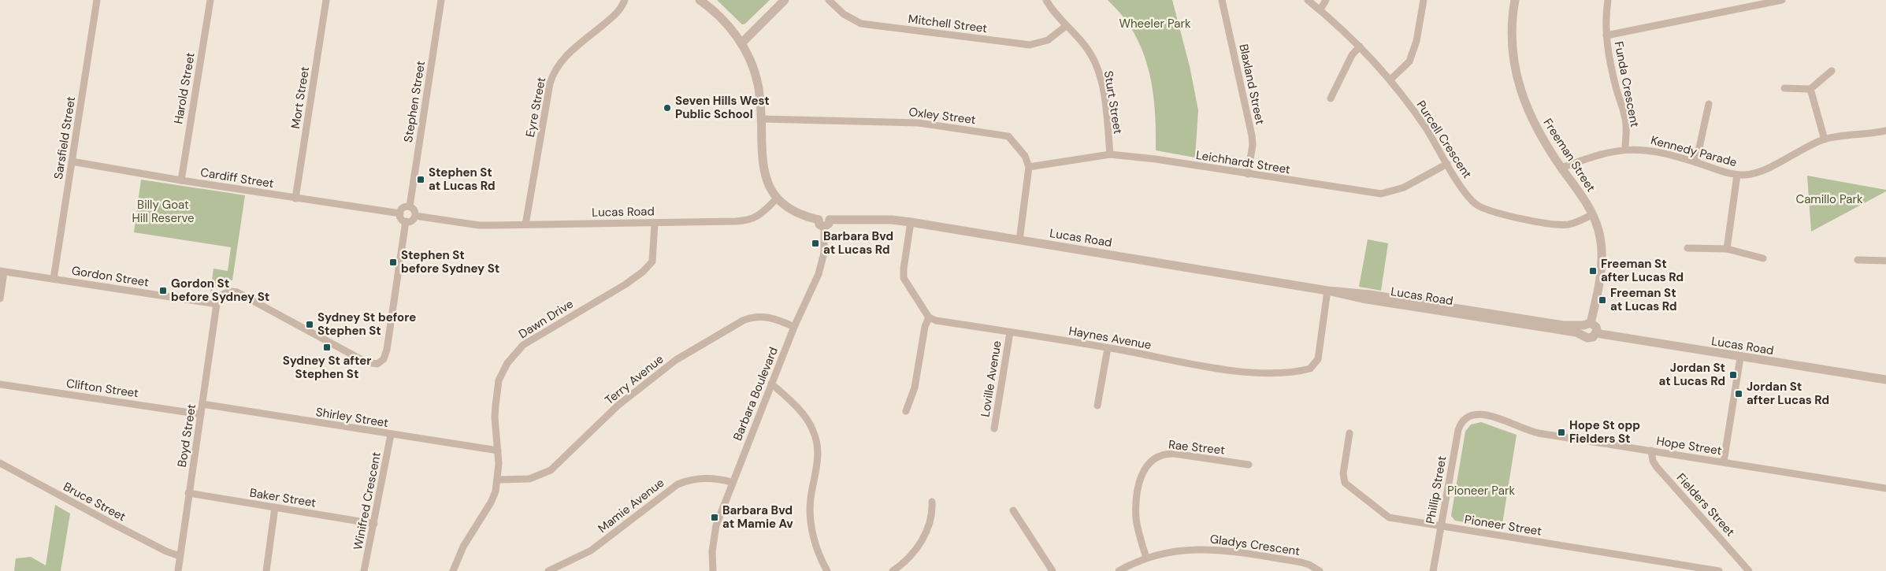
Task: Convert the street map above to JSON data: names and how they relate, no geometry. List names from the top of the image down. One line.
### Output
{"streets":{"street":["Mitchell Street","Blaxland Street","Funda Crescent","Harold Street","Mort Street","Stephen Street","Sturt Street","Eyre Street","Oxley Street","Sarsfield Street","Purcell Crescent","Kennedy Parade","Freeman Street","Leichhardt Street","Cardiff Street","Lucas Road","Gordon Street","Dawn Drive","Haynes Avenue","Loville Avenue","Terry Avenue","Clifton Street","Barbara Boulevard","Shirley Street","Boyd Street","Hope Street","Rae Street","Phillip Street","Baker Street","Winifred Crescent","Bruce Street","Fielders Street","Mamie Avenue","Pioneer Street","Gladys Crescent"]},"crossings":[["Mitchell Street","Sturt Street"],["Blaxland Street","Leichhardt Street"],["Funda Crescent","Kennedy Parade"],["Harold Street","Cardiff Street"],["Mort Street","Cardiff Street"],["Stephen Street","Cardiff Street"],["Stephen Street","Lucas Road"],["Sturt Street","Leichhardt Street"],["Eyre Street","Lucas Road"],["Oxley Street","Leichhardt Street"],["Sarsfield Street","Cardiff Street"],["Sarsfield Street","Gordon Street"],["Purcell Crescent","Freeman Street"],["Purcell Crescent","Leichhardt Street"],["Kennedy Parade","Freeman Street"],["Freeman Street","Lucas Road"],["Cardiff Street","Lucas Road"],["Lucas Road","Dawn Drive"],["Lucas Road","Haynes Avenue"],["Lucas Road","Barbara Boulevard"],["Gordon Street","Boyd Street"],["Dawn Drive","Terry Avenue"],["Dawn Drive","Shirley Street"],["Haynes Avenue","Loville Avenue"],["Terry Avenue","Barbara Boulevard"],["Clifton Street","Boyd Street"],["Barbara Boulevard","Mamie Avenue"],["Shirley Street","Boyd Street"],["Shirley Street","Winifred Crescent"],["Boyd Street","Baker Street"],["Boyd Street","Bruce Street"],["Hope Street","Phillip Street"],["Hope Street","Fielders Street"],["Rae Street","Gladys Crescent"],["Phillip Street","Pioneer Street"],["Baker Street","Winifred Crescent"]],"parks":["Wheeler Park","Camillo Park","Billy Goat Hill Reserve","Pioneer Park"],"places":{"other":["Seven Hills West Public School"],"transit":["Stephen St at Lucas Rd","Barbara Bvd at Lucas Rd","Stephen St before Sydney St","Freeman St after Lucas Rd","Gordon St before Sydney St","Freeman St at Lucas Rd","Sydney St before Stephen St","Sydney St after Stephen St","Jordan St at Lucas Rd","Jordan St after Lucas Rd","Hope St opp Fielders St","Barbara Bvd at Mamie Av"]}}
